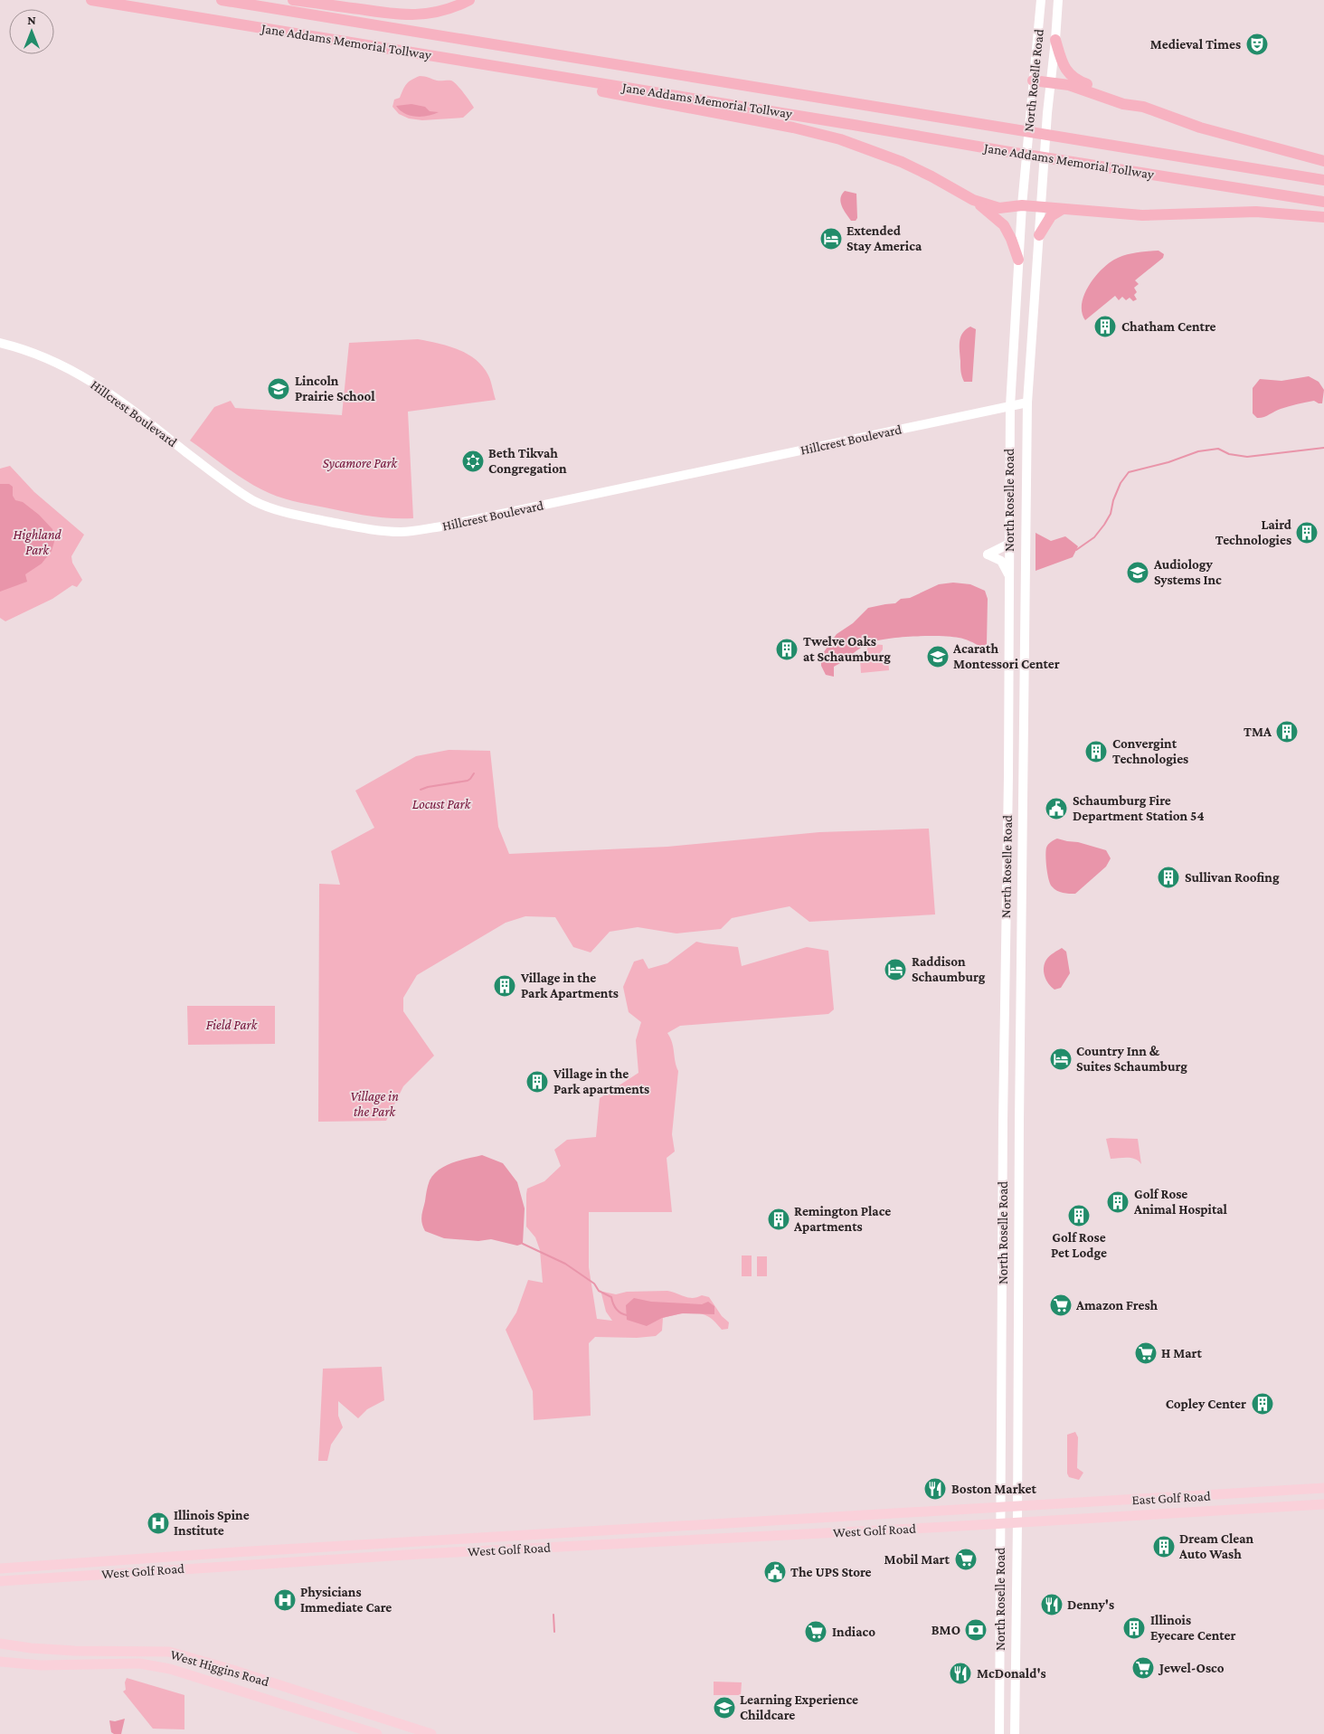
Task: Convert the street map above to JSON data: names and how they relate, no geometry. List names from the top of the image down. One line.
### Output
{"streets":{"highway":["Jane Addams Memorial Tollway"],"main road":["North Roselle Road","Hillcrest Boulevard","East Golf Road","West Golf Road","West Higgins Road"]},"crossings":[["North Roselle Road","Hillcrest Boulevard"],["North Roselle Road","East Golf Road"],["North Roselle Road","West Golf Road"],["East Golf Road","West Golf Road"]],"parks":["Sycamore Park","Highland Park","Locust Park","Field Park","Village in the Park"],"places":{"theatre":["Medieval Times"],"hotel":["Extended Stay America","Raddison Schaumburg","Country Inn & Suites Schaumburg"],"building":["Chatham Centre","Laird Technologies","Twelve Oaks at Schaumburg","TMA","Convergint Technologies","Sullivan Roofing","Village in the Park Apartments","Village in the Park apartments","Golf Rose Animal Hospital","Golf Rose Pet Lodge","Remington Place Apartments","Copley Center","Dream Clean Auto Wash","Illinois Eyecare Center"],"school or university":["Lincoln Prairie School","Audiology Systems Inc","Acarath Montessori Center","Learning Experience Childcare"],"synagogue":["Beth Tikvah Congregation"],"public building":["Schaumburg Fire Department Station 54","The UPS Store"],"supermarket":["Amazon Fresh","H Mart","Mobil Mart","Indiaco","Jewel-Osco"],"restaurant":["Boston Market","Denny's","McDonald's"],"hospital":["Illinois Spine Institute","Physicians Immediate Care"],"bank":["BMO"]},"north":"top"}
